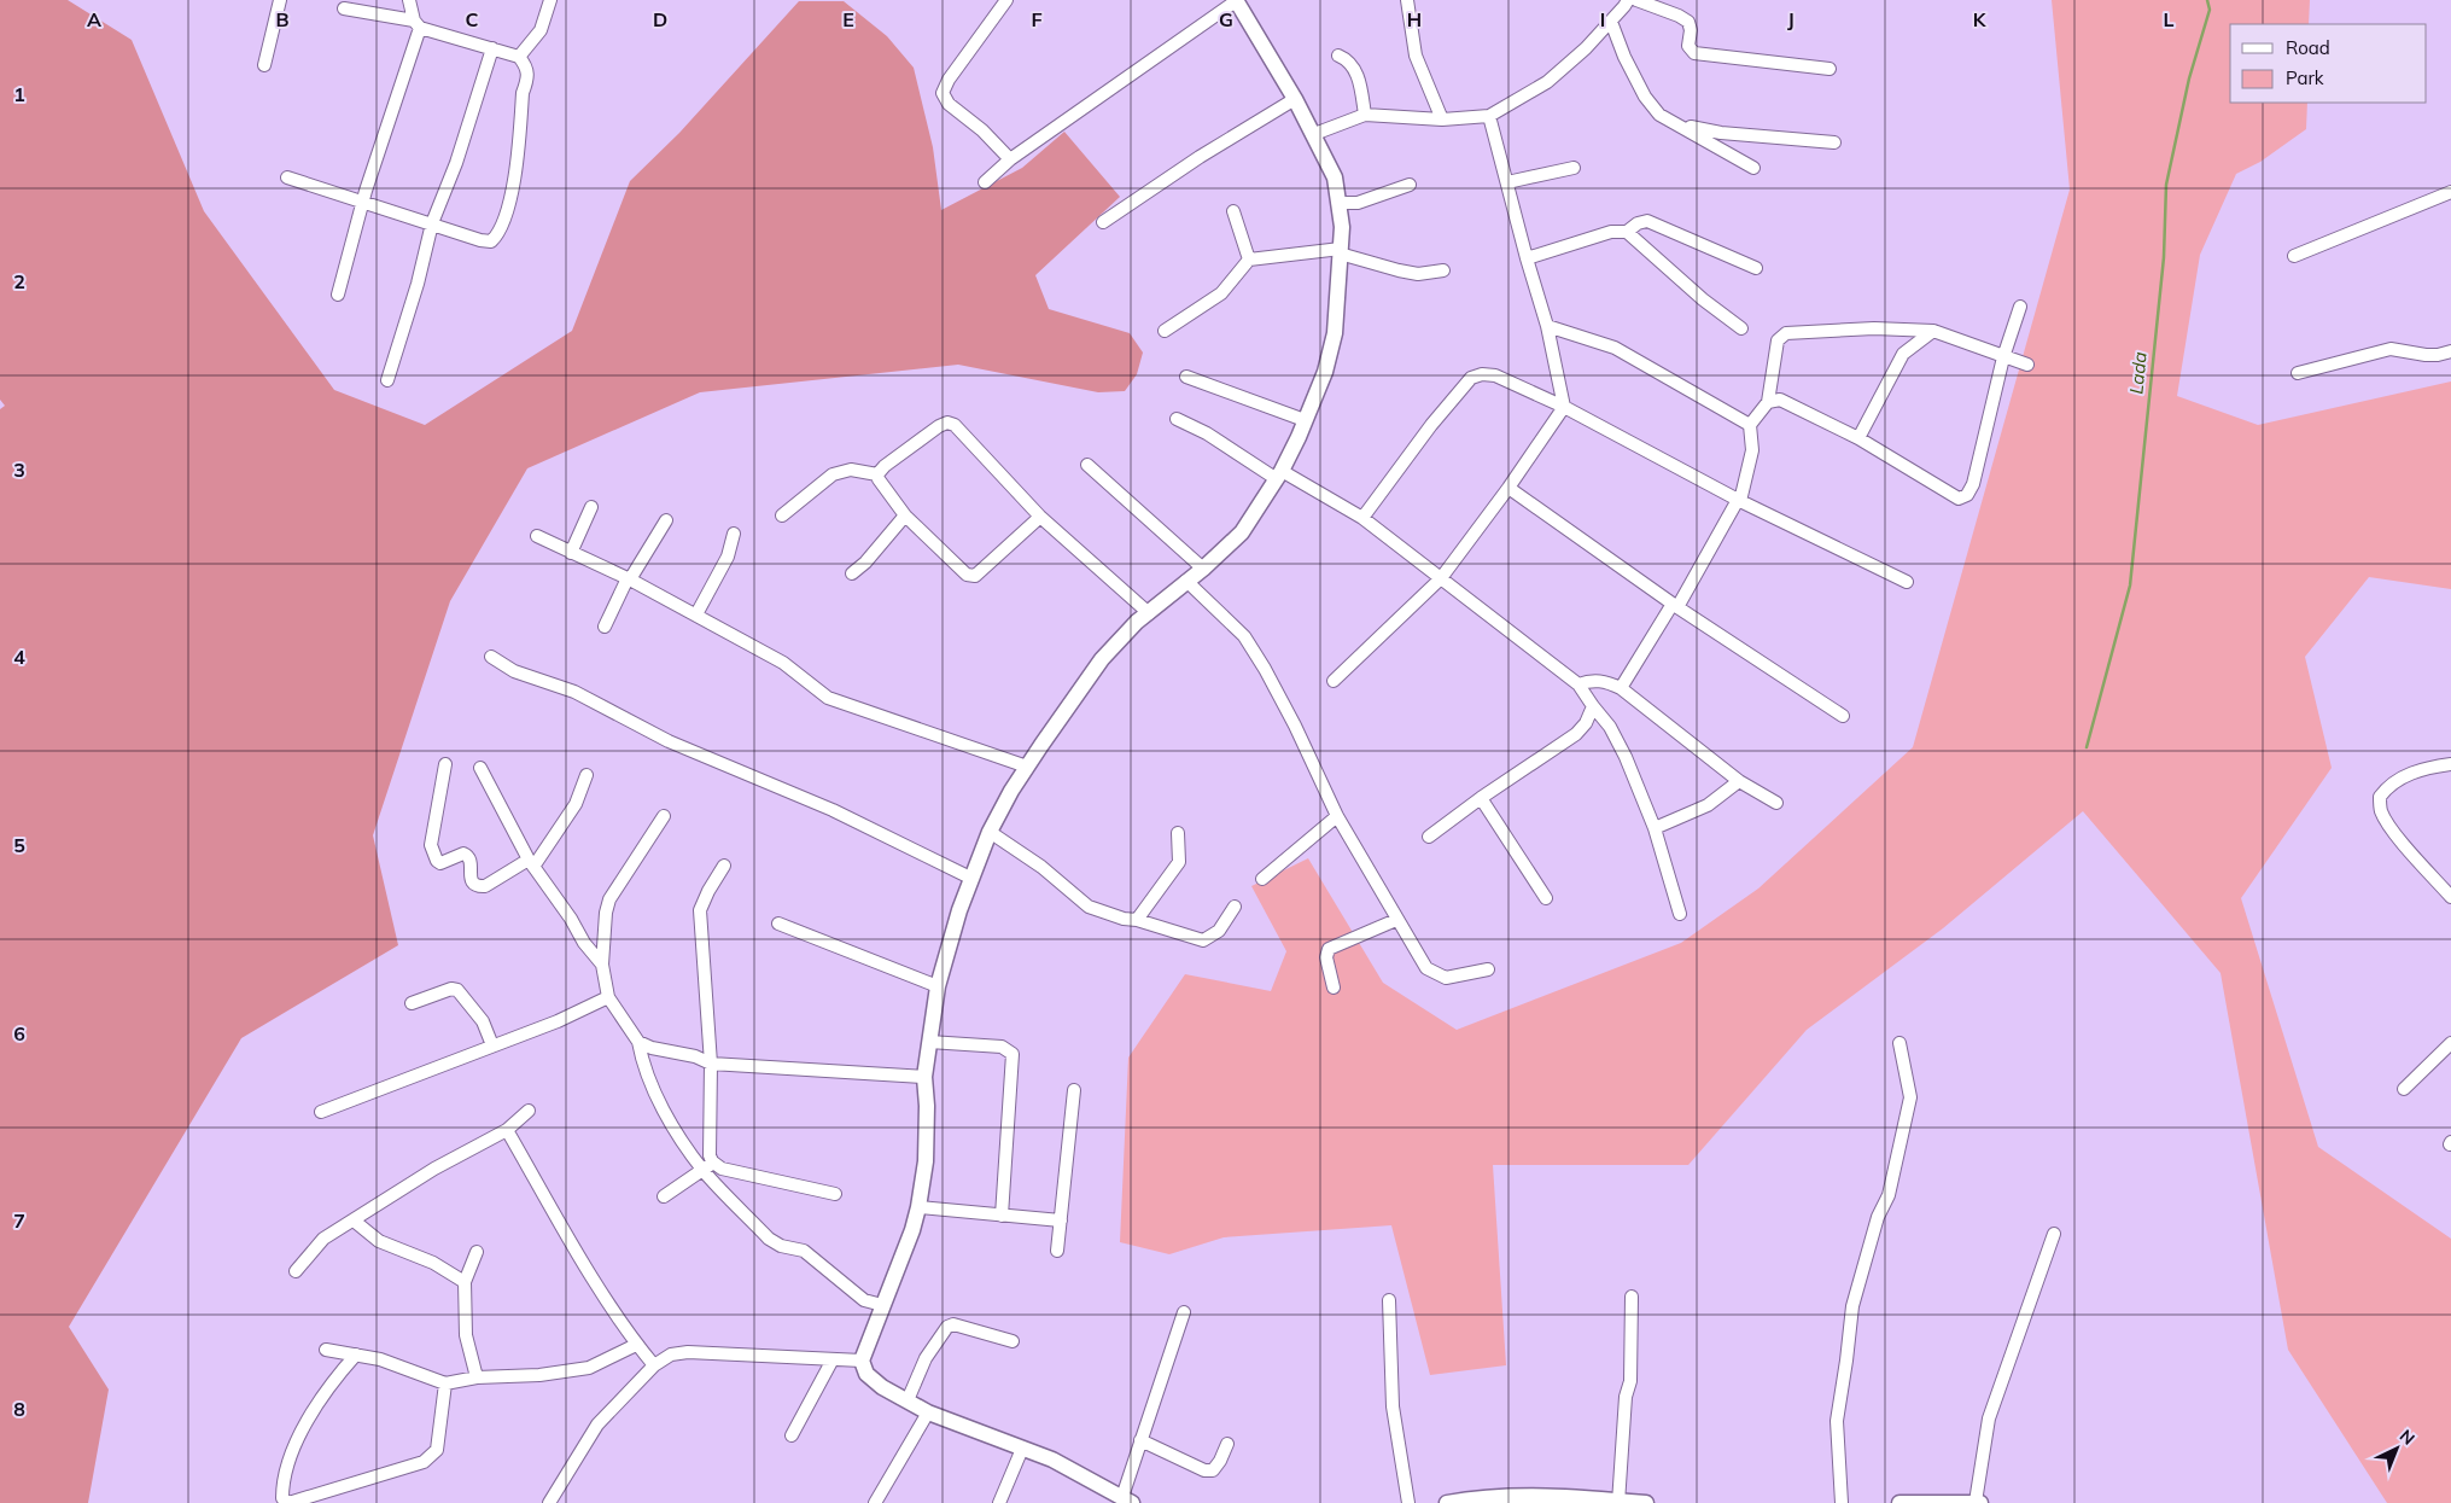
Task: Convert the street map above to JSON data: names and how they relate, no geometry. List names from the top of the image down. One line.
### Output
{"water":["Lada"],"legend":["Road","Park"],"north":"top right","grid":{"columns":["A","B","C","D","E","F","G","H","I","J","K","L"],"rows":["1","2","3","4","5","6","7","8"]}}
